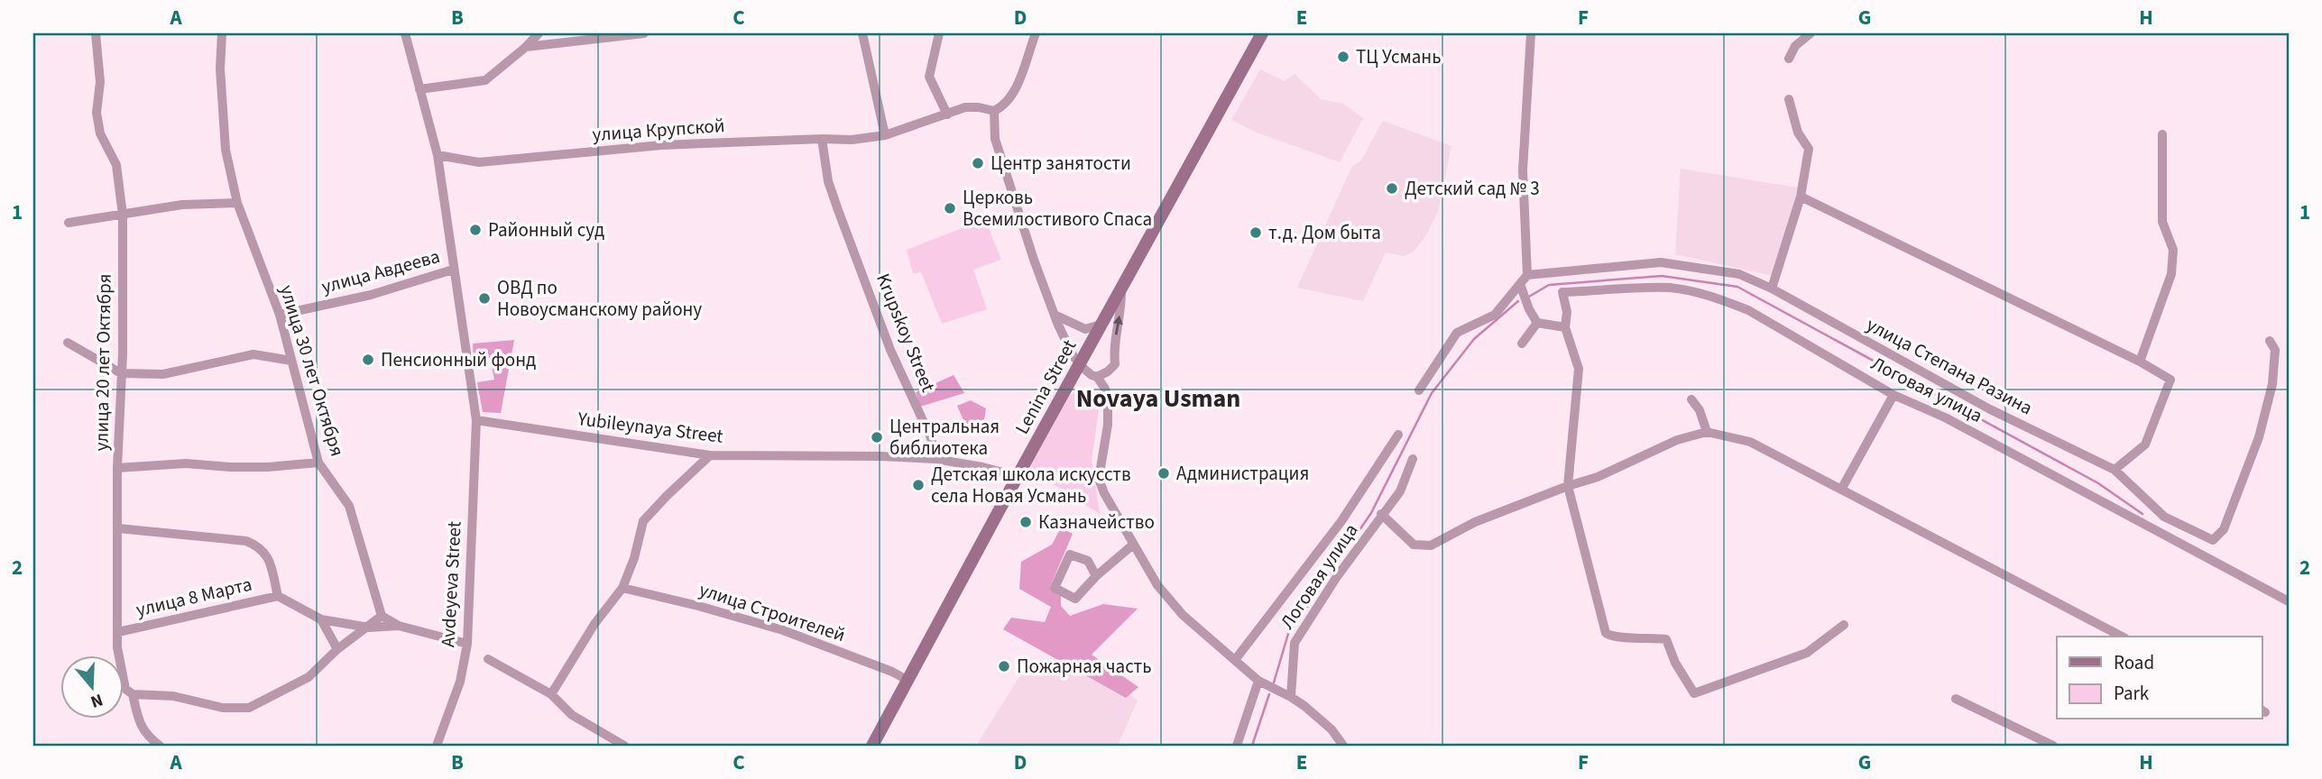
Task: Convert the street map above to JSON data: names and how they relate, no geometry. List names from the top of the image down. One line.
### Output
{"streets":{"main road":["Lenina Street"],"street":["улица Крупской","улица Авдеева","Krupskoy Street","улица 20 лет Октября","улица Степана Разина","улица 30 лет Октября","Логовая улица","Yubileynaya Street","Avdeyeva Street","улица 8 Марта","улица Строителей"]},"crossings":[["улица Крупской","Krupskoy Street"],["улица Авдеева","улица 30 лет Октября"],["улица Авдеева","Yubileynaya Street"],["улица Авдеева","Avdeyeva Street"],["Krupskoy Street","Yubileynaya Street"],["улица 20 лет Октября","улица 8 Марта"],["Lenina Street","улица Строителей"],["Yubileynaya Street","Avdeyeva Street"],["Avdeyeva Street","улица 8 Марта"]],"districts":["Novaya Usman"],"places":["ТЦ Усмань","Центр занятости","Детский сад № 3","Церковь Всемилостивого Спаса","Районный суд","т.д. Дом быта","ОВД по Новоусманскому району","Пенсионный фонд","Центральная библиотека","Администрация","Детская школа искусств села Новая Усмань","Казначейство","Пожарная часть"],"legend":["Road","Park"],"north":"bottom","grid":{"columns":["A","B","C","D","E","F","G","H"],"rows":["1","2"]}}
